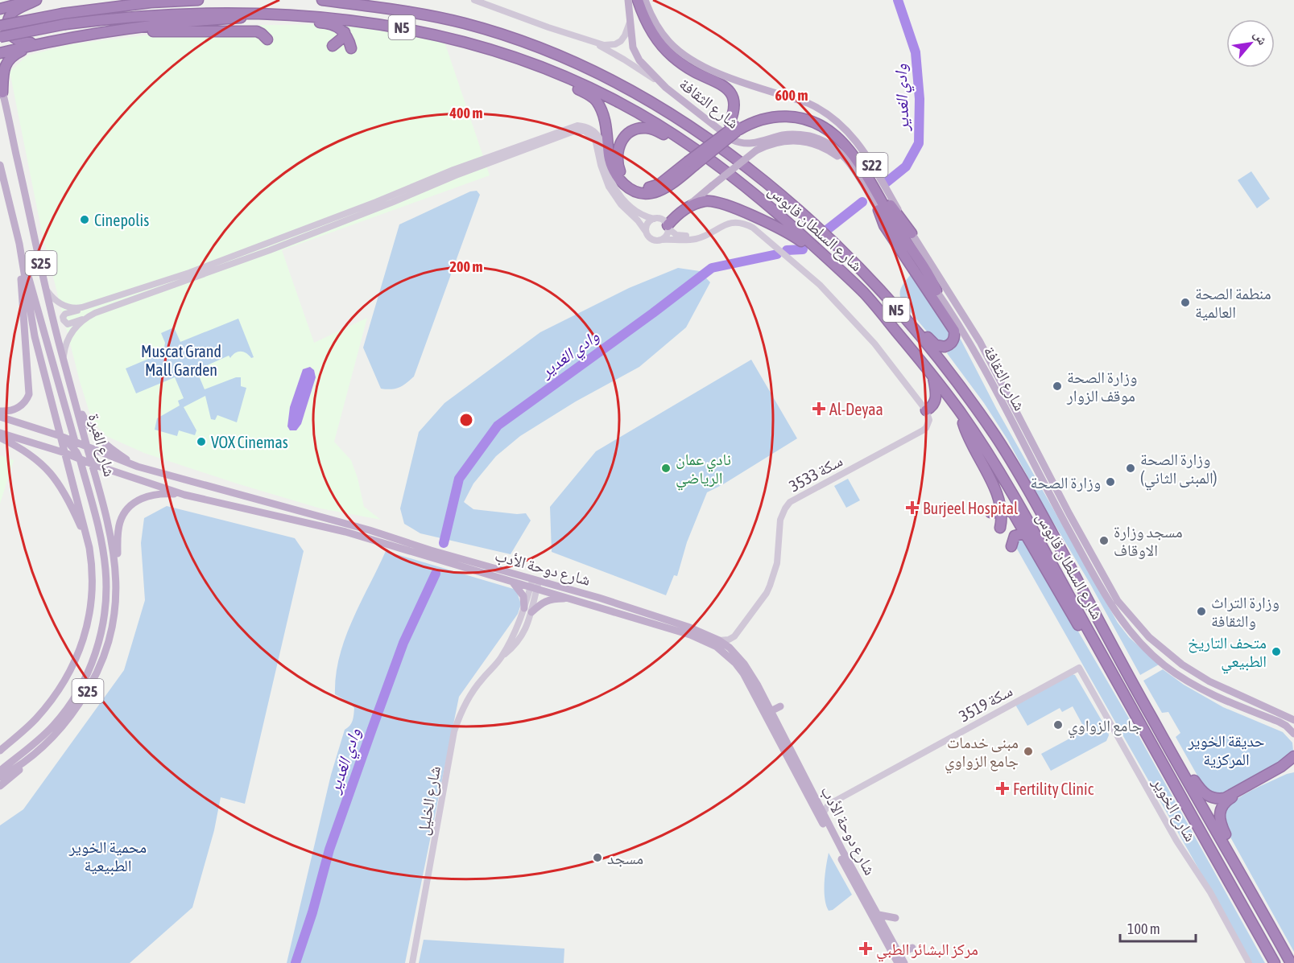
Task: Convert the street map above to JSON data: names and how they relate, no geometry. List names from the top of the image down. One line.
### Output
{"streets":{"highway":["N5","شارع السلطان قابوس"],"main road":["شارع الثقافة","S22","S25","شارع الغبرة","شارع دوحة الأدب"],"street":["سكة 3533","سكة 3519","شارع الخليل","شارع الخوير"]},"crossings":[["شارع الثقافة","S22"],["S25","شارع دوحة الأدب"],["شارع الغبرة","شارع دوحة الأدب"],["شارع دوحة الأدب","سكة 3519"],["شارع دوحة الأدب","شارع الخليل"],["سكة 3519","شارع الخوير"]],"water":["وادي الغدير"],"parks":["Muscat Grand Mall Garden","حديقة الخوير المركزية","محمية الخوير الطبيعية"],"places":{"other":["Cinepolis","منطمة الصحة العالمية","وزارة الصحة موقف الزوار","VOX Cinemas","نادي عمان الرياضي","وزارة الصحة (المبنى الثاني)","وزارة الصحة","مسجد وزارة الاوقاف","وزارة التراث والثقافة","متحف التاريخ الطبيعي","جامع الزواوي","مبنى خدمات جامع الزواوي","مسجد"],"health":["Al-Deyaa","Burjeel Hospital","Fertility Clinic","مركز البشائر الطبي"]},"scale_bar":"100 m","north":"top right","rings":["600 m","400 m","200 m"]}
